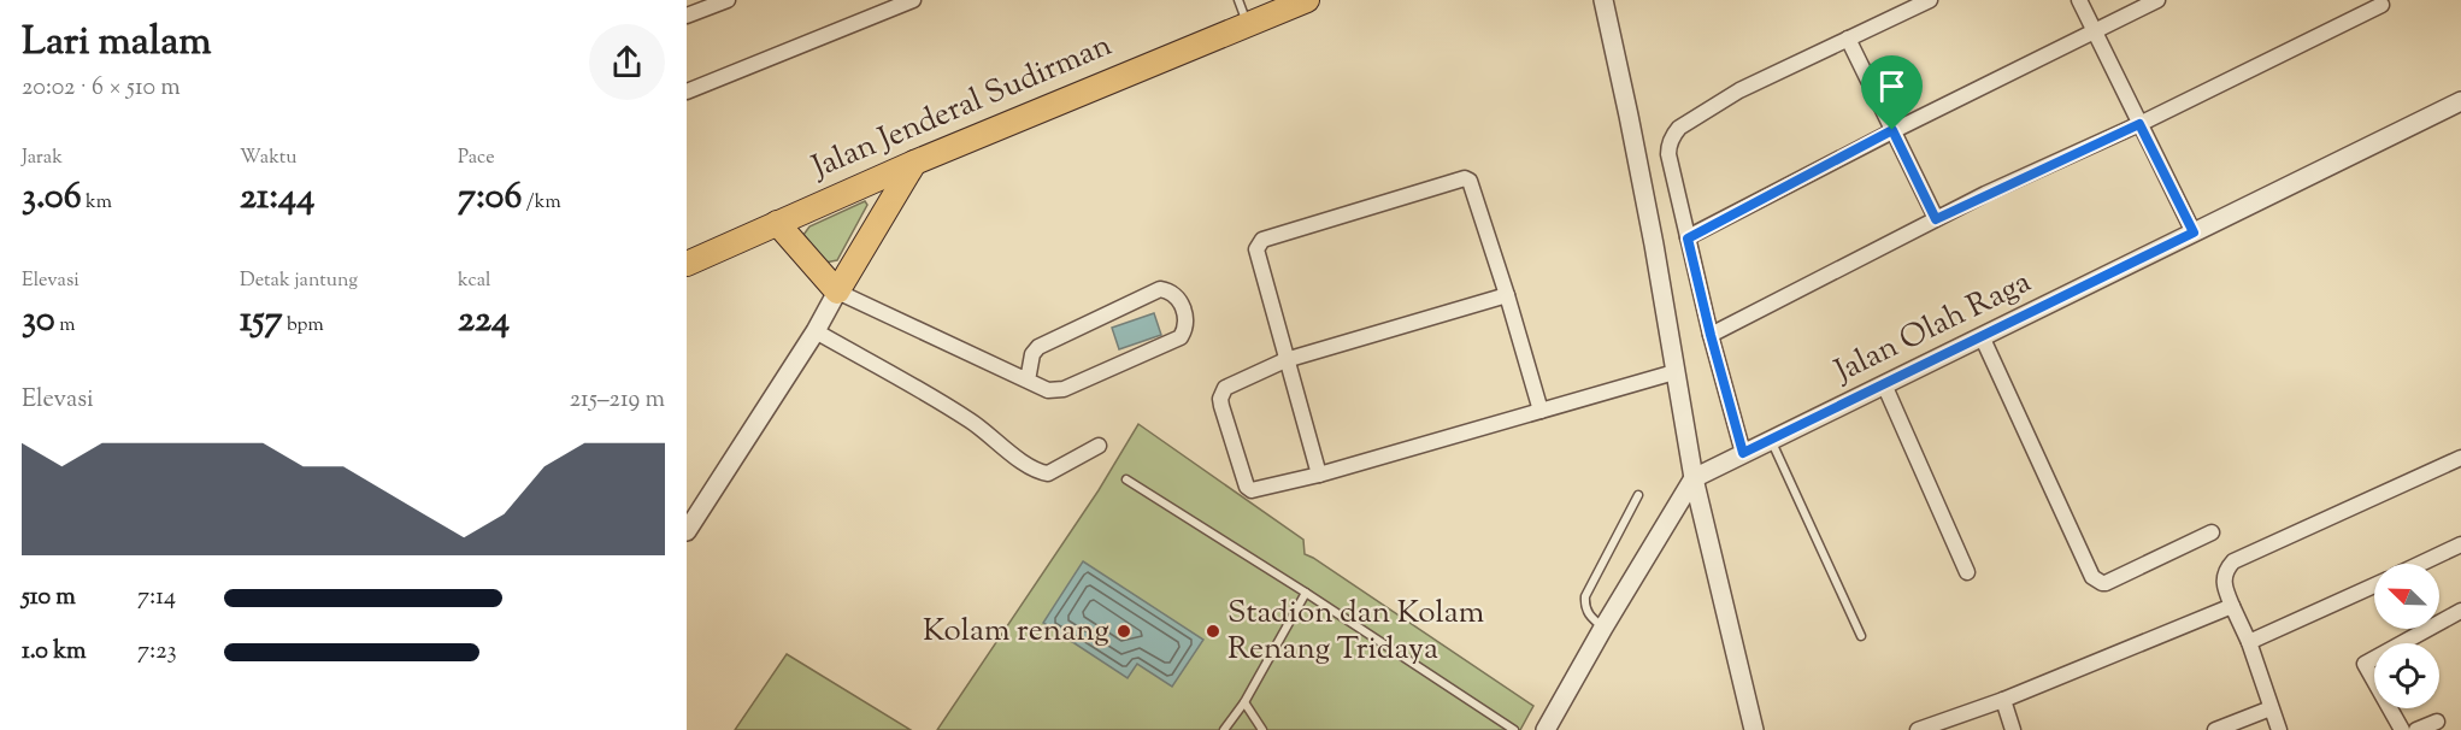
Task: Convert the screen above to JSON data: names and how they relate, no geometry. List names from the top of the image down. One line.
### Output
{"streets":{"main road":["Jalan Jenderal Sudirman"],"street":["Jalan Olah Raga"]},"places":["Kolam renang","Stadion dan Kolam Renang Tridaya"],"north":"top left","page":{"heading":["Lari malam","20:02 · 6 × 510 m"],"stats":[["Jarak","3.06 km"],["Waktu","21:44"],["Pace","7:06 /km"],["Elevasi","30 m"],["Detak jantung","157 bpm"],["kcal","224"]],"chart":["Elevasi","215–219 m"],"list":[{"name":"510 m","note":"7:14"},{"name":"1.0 km","note":"7:23"}]}}
